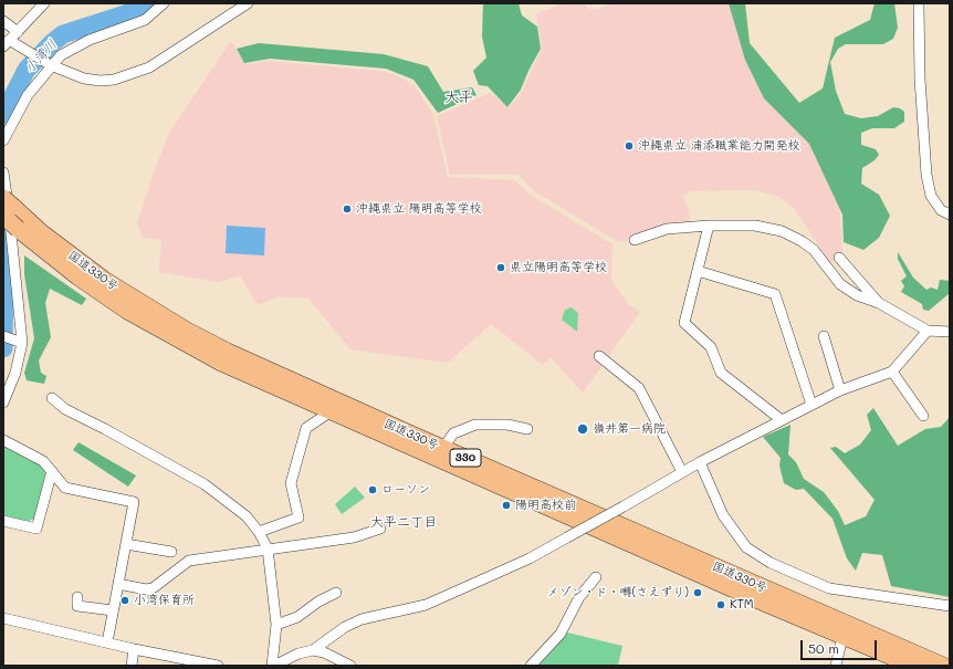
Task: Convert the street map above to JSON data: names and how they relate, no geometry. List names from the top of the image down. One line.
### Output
{"streets":{"highway":["国道330号","330"]},"districts":["大平","大平二丁目"],"water":["小湾川"],"places":["沖縄県立 浦添職業能力開発校","沖縄県立 陽明高等学校","県立陽明高等学校","嶺井第一病院","ローソン","陽明高校前","メゾン・ド・囀(さえずり)","小湾保育所","KTM"],"scale_bar":"50 m"}
